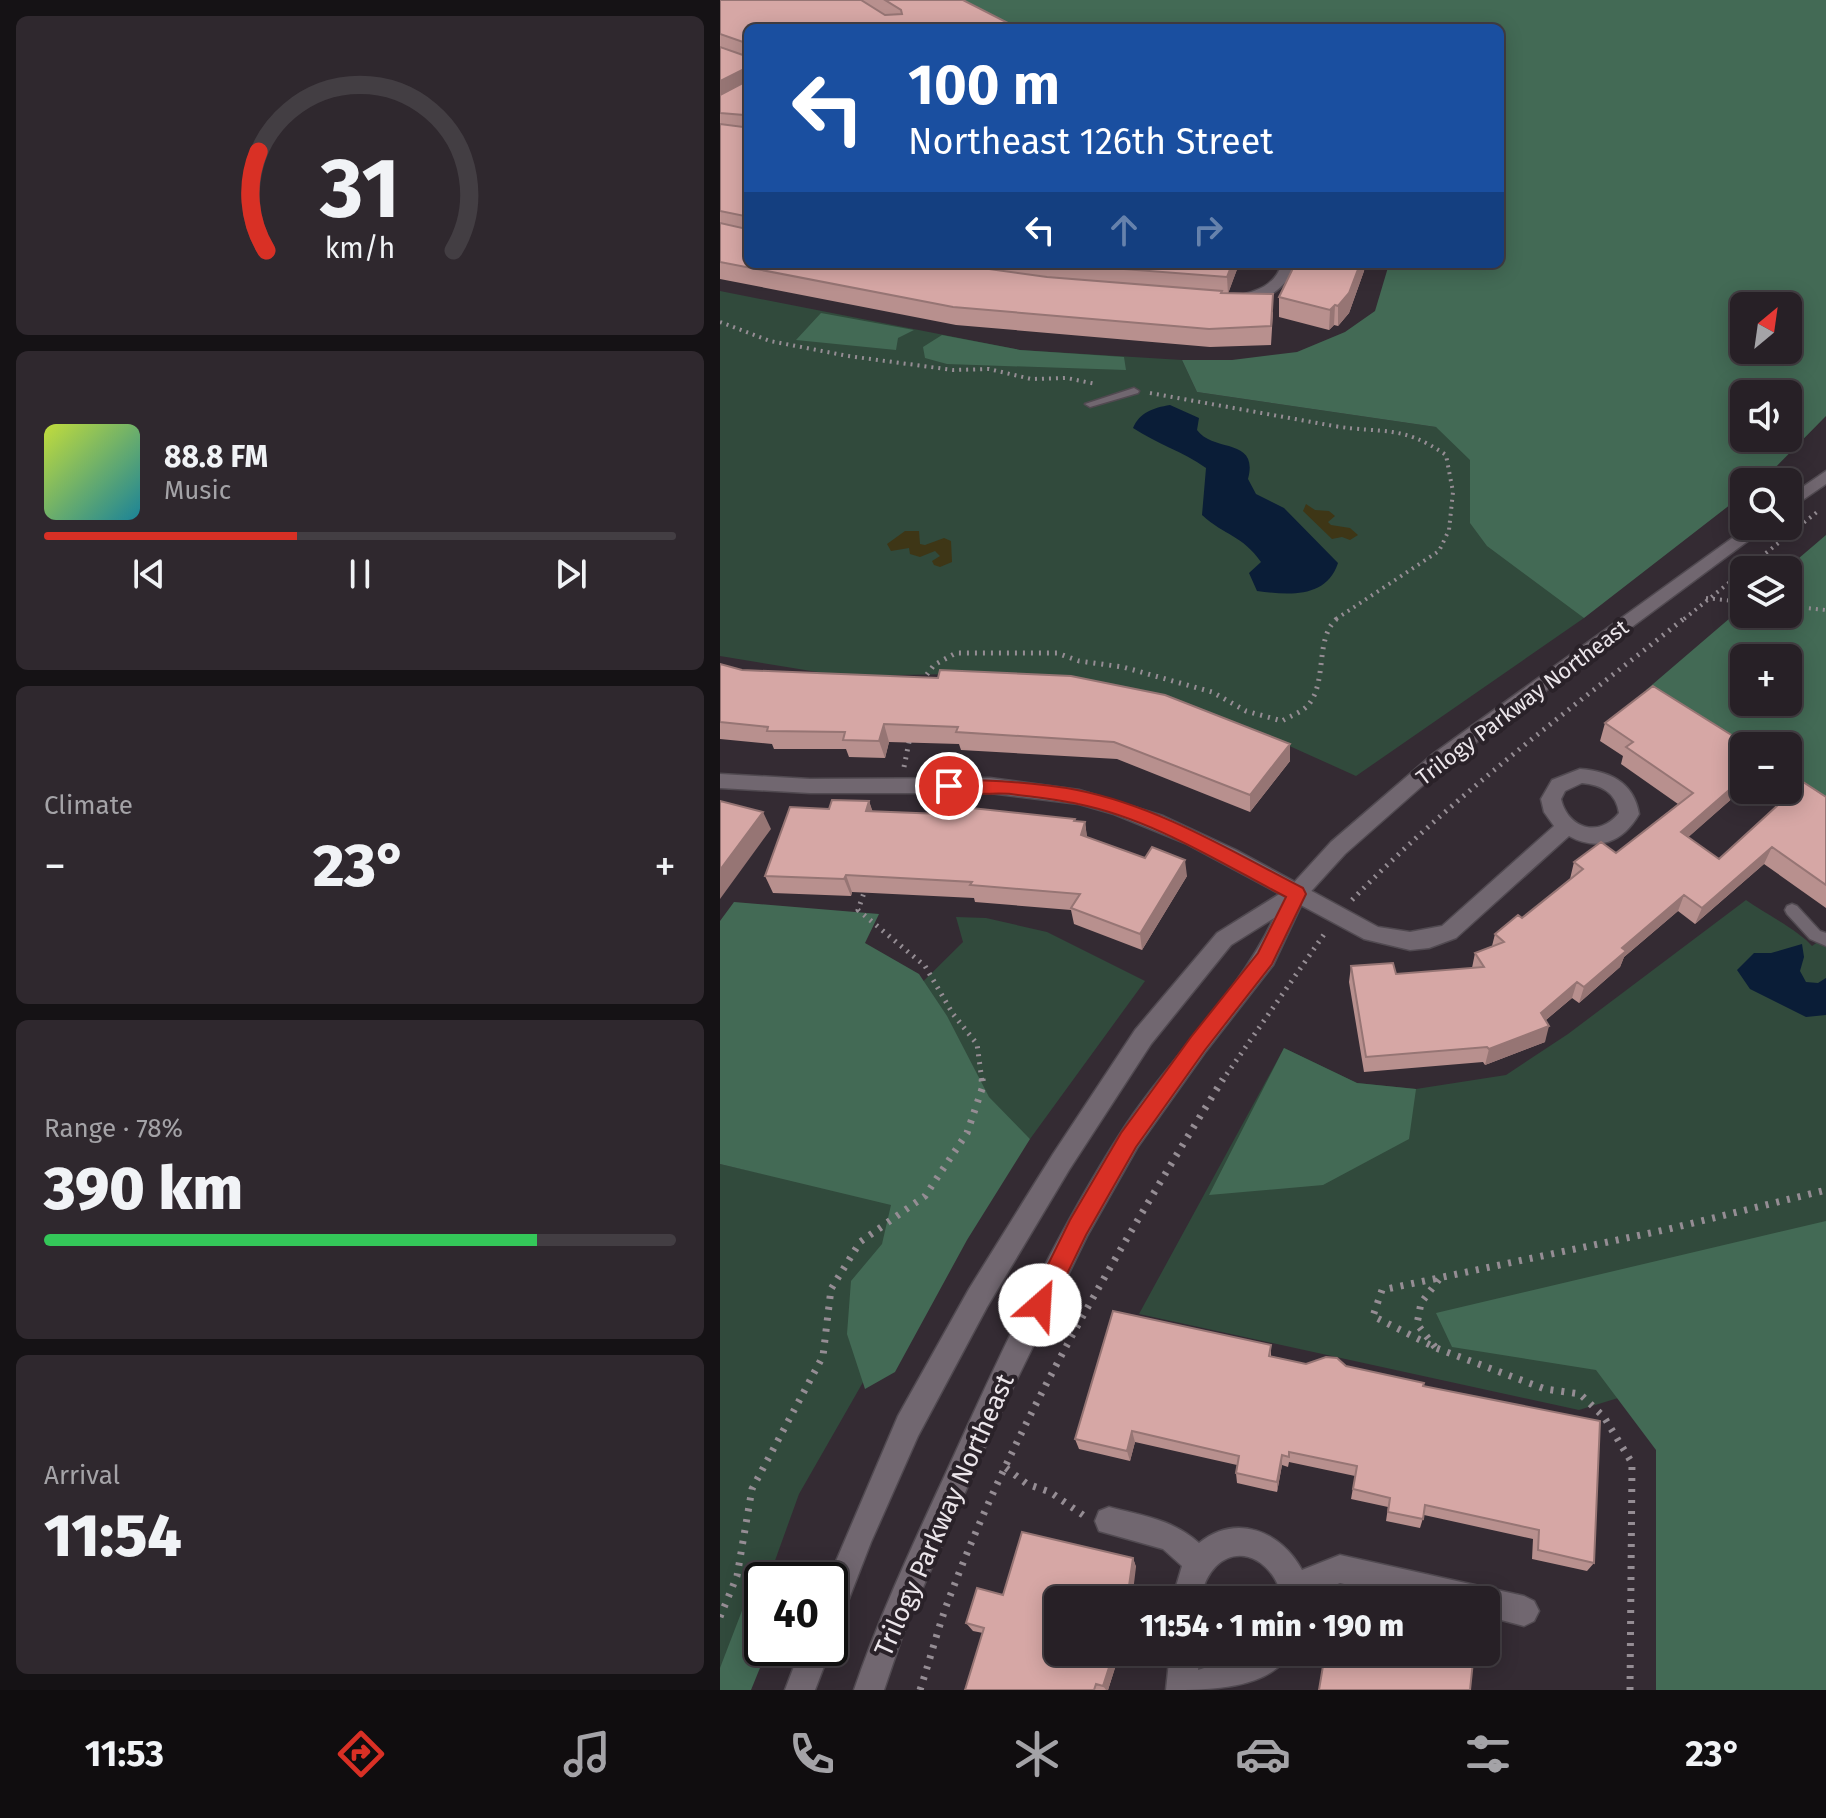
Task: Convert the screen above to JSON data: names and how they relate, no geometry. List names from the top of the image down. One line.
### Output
{"streets":{"street":["Trilogy Parkway Northeast"]},"north":"top right","page":{"turn":["100 m","Northeast 126th Street"],"map_buttons":["+","−"],"song":["88.8 FM","Music"],"tile":["Climate",["Range · 78%","390 km"],["Arrival","11:54"]],"heat":["−","23°","+"],"limit":"40","trip":"11:54 · 1 min · 190 m","tabs":["11:53","23°"],"gauge":["31","km/h"]}}
